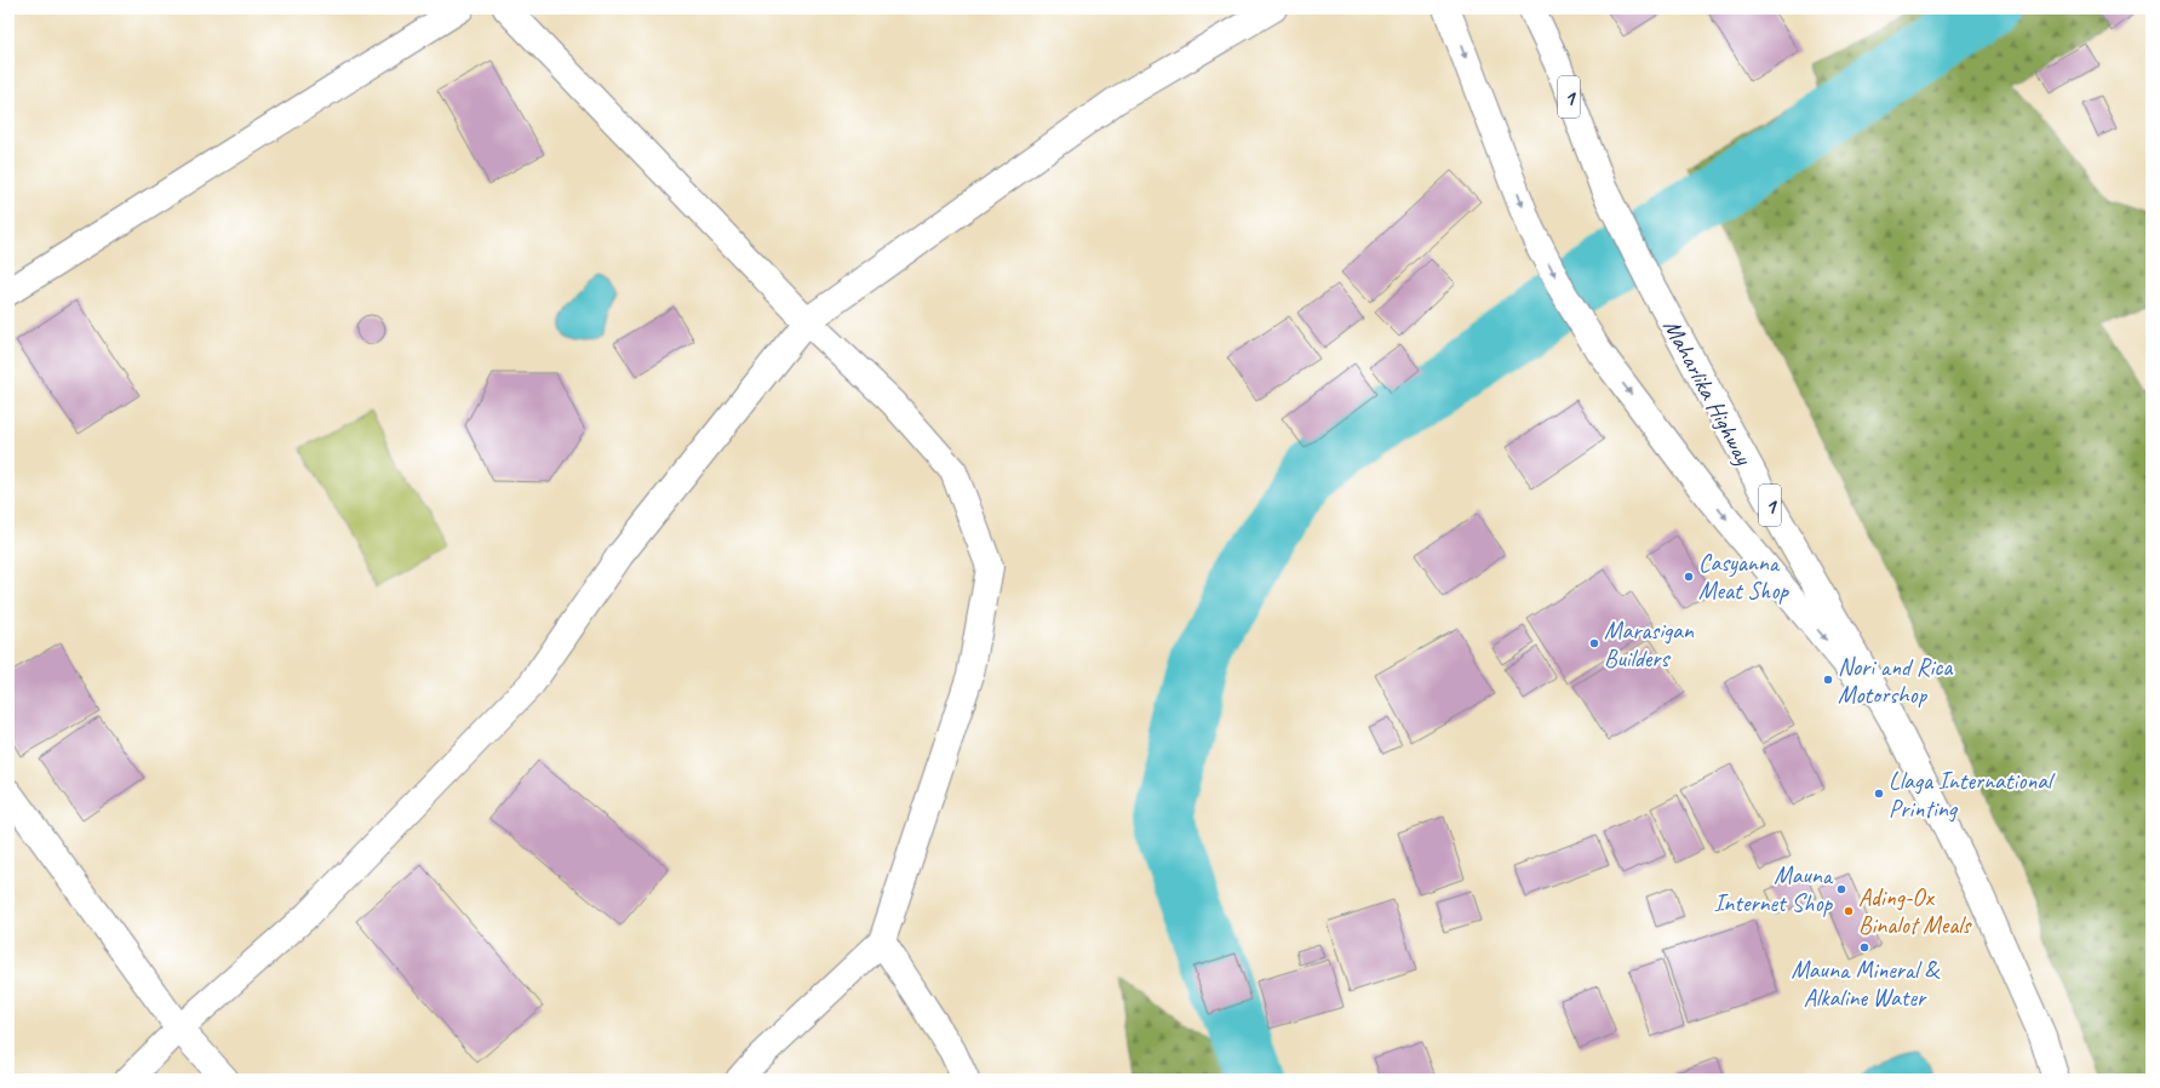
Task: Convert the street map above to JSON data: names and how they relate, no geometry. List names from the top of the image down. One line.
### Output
{"streets":{"main road":["1","Maharlika Highway"]},"places":["Casyanna Meat Shop","Marasigan Builders","Nori and Rica Motorshop","Llaga International Printing","Mauna Internet Shop","Ading-Ox Binalot Meals","Mauna Mineral & Alkaline Water"]}
